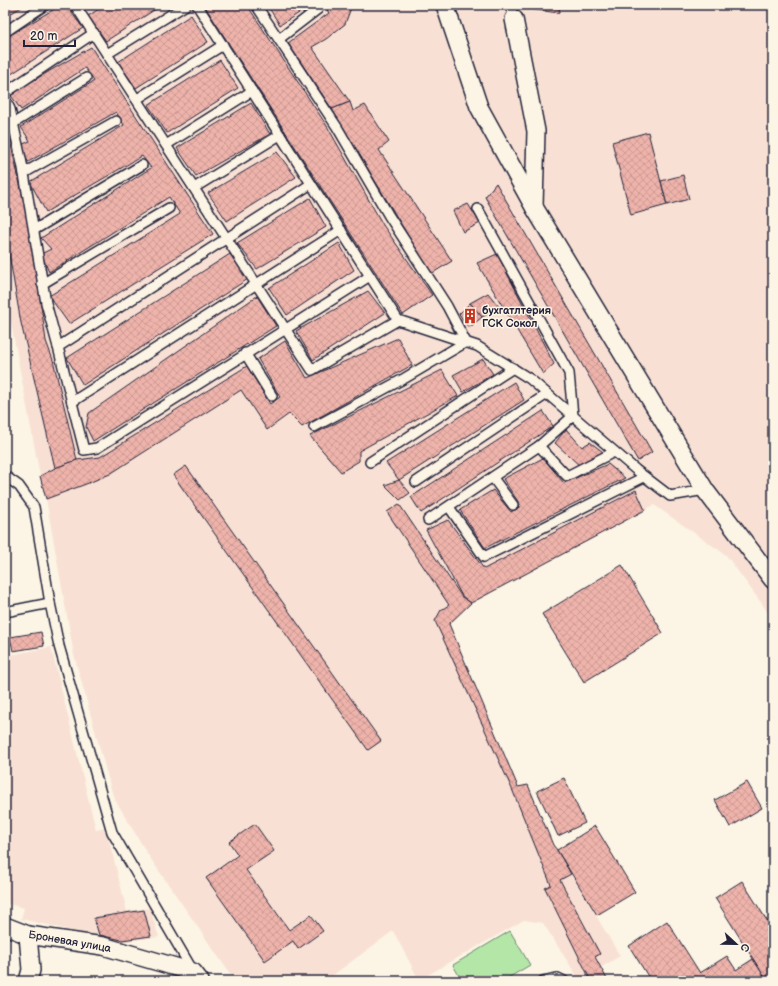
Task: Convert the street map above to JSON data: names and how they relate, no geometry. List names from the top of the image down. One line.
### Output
{"streets":{"street":["Броневая улица"]},"places":{"building":["бухгатлтерия ГСК Сокол"]},"scale_bar":"20 m","north":"right"}
